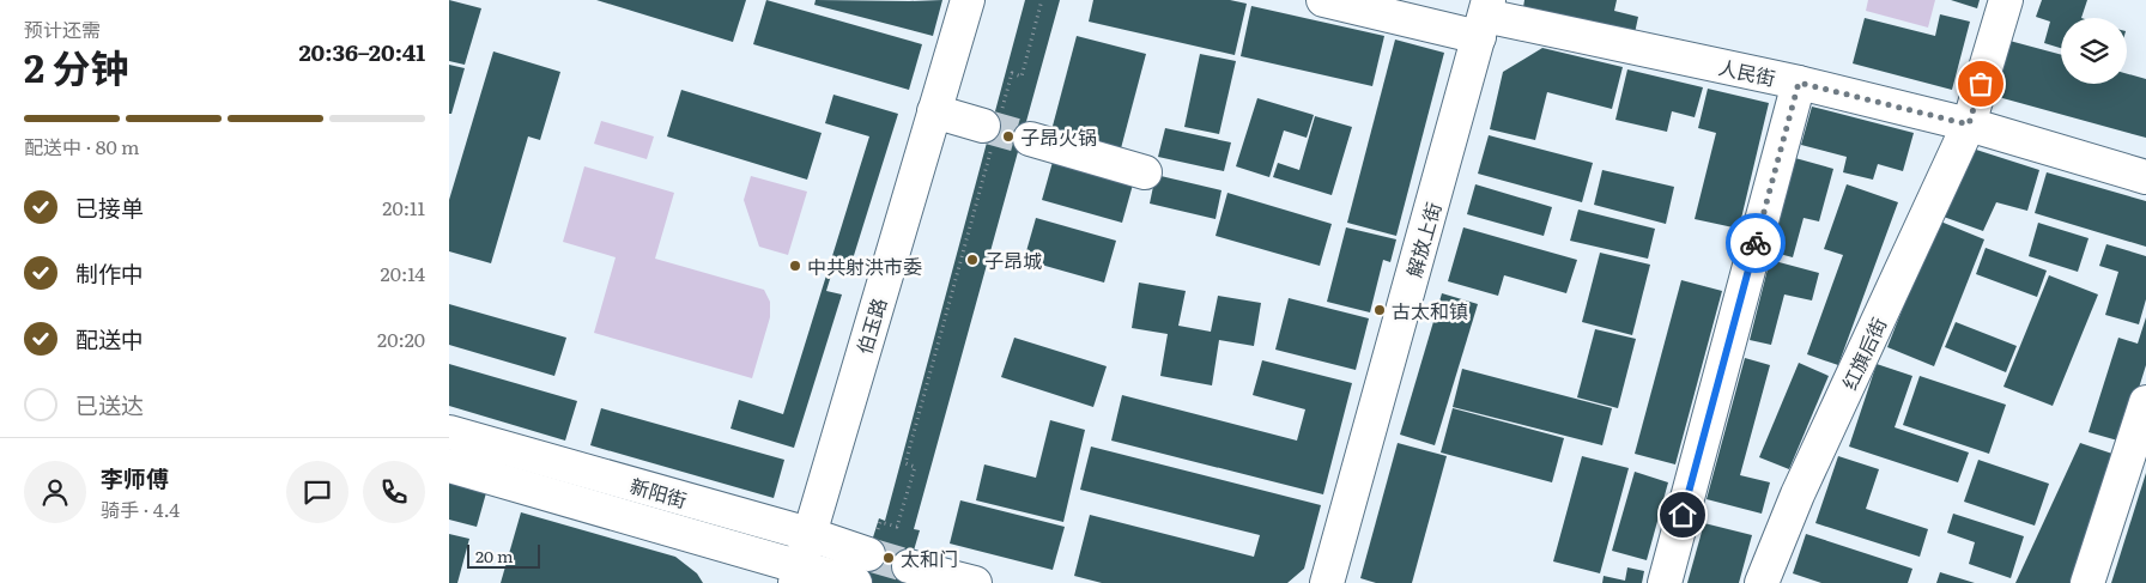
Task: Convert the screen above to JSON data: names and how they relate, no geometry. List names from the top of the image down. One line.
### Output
{"streets":{"street":["人民街","解放上街","伯玉路","红旗后街","新阳街"]},"crossings":[["人民街","解放上街"],["人民街","红旗后街"],["伯玉路","新阳街"]],"places":["子昂火锅","子昂城","中共射洪市委","古太和镇","太和门"],"scale_bar":"20 m","page":{"heading":["2 分钟","预计还需","20:36–20:41"],"panel":["李师傅","骑手 · 4.4"],"bar":"配送中 · 80 m","list":[["已接单","20:11"],["制作中","20:14"],["配送中","20:20"],"已送达"],"scale":"20 m"}}
